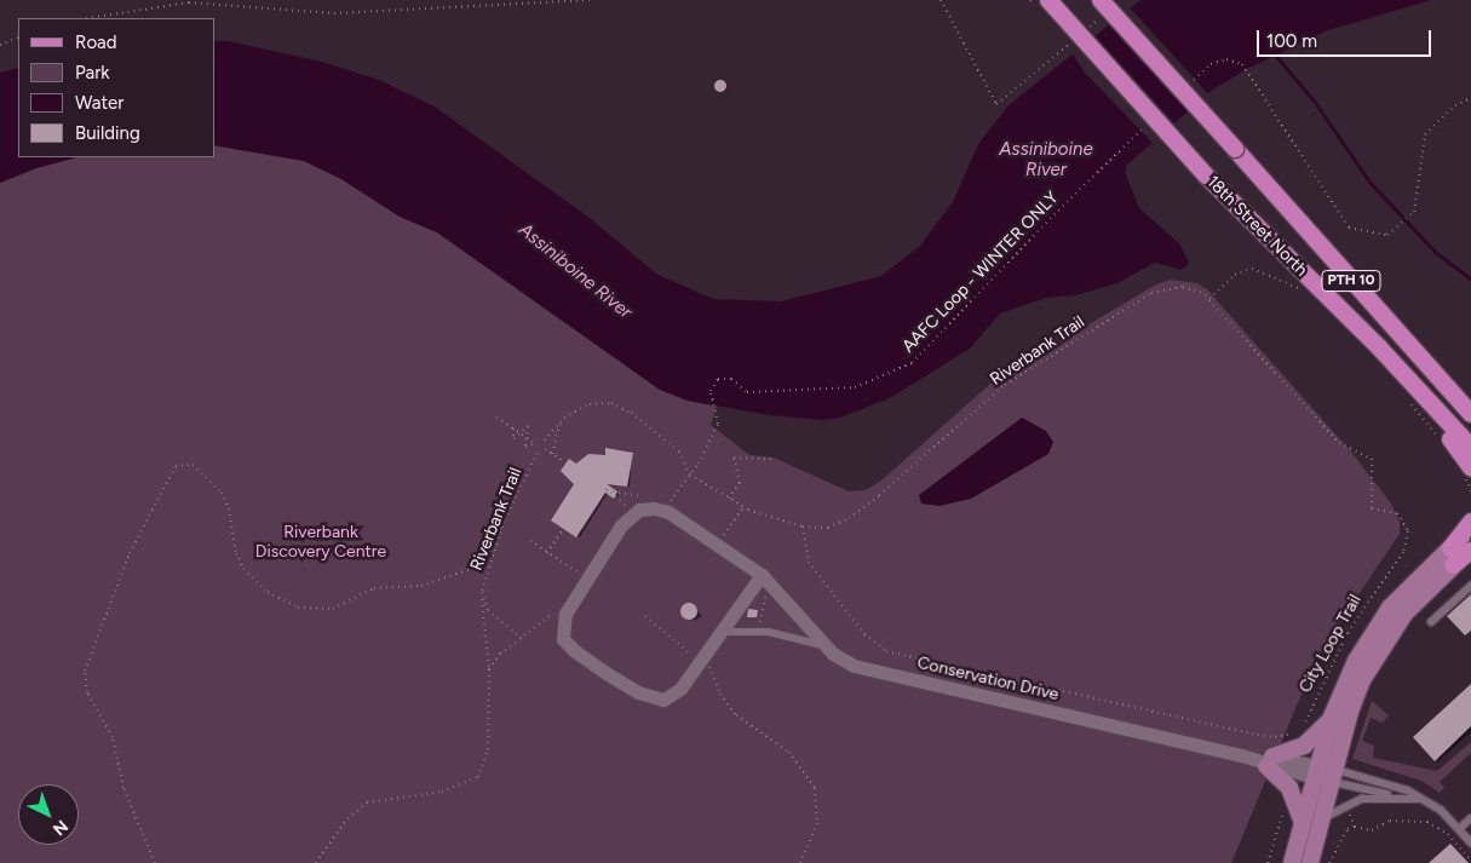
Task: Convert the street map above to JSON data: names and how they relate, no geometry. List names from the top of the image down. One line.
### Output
{"streets":{"main road":["18th Street North","PTH 10"],"street":["Conservation Drive"],"path":["AAFC Loop - WINTER ONLY","Riverbank Trail","City Loop Trail"]},"crossings":[["AAFC Loop - WINTER ONLY","Riverbank Trail"],["Riverbank Trail","City Loop Trail"]],"water":["Assiniboine River"],"parks":["Riverbank Discovery Centre"],"legend":["Road","Park","Water","Building"],"scale_bar":"100 m","north":"bottom right"}
